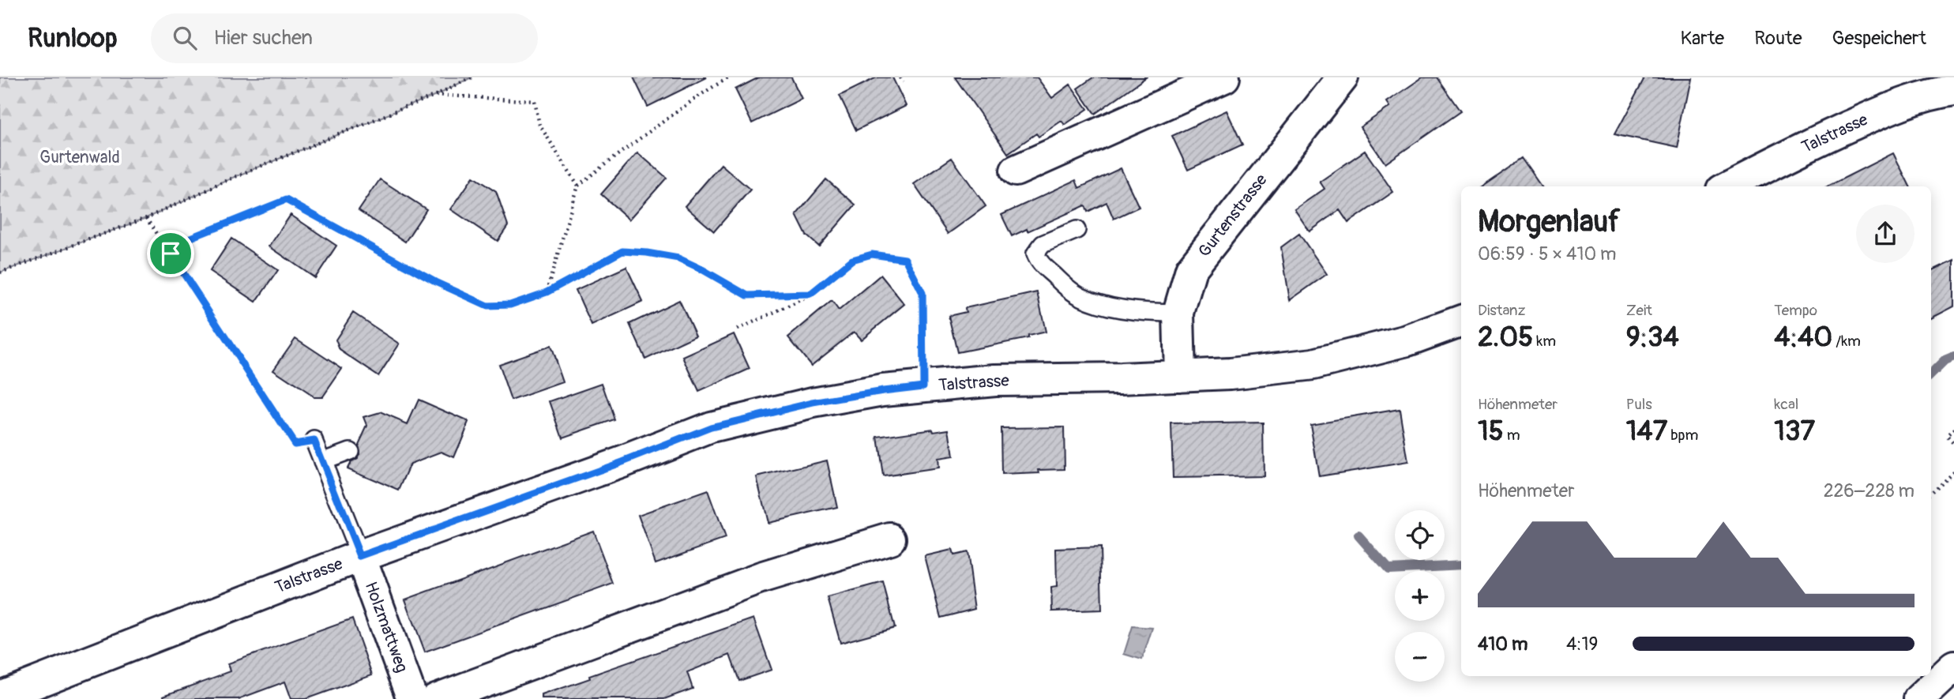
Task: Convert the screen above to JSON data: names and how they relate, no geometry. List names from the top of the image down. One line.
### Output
{"streets":{"street":["Talstrasse","Gurtenstrasse","Holzmattweg"]},"crossings":[["Talstrasse","Gurtenstrasse"],["Talstrasse","Holzmattweg"]],"parks":["Gurtenwald"],"page":{"header":"Runloop","search":"Hier suchen","nav":["Karte","Route","Gespeichert"],"heading":["Morgenlauf","06:59 · 5 × 410 m"],"stats":[["Distanz","2.05 km"],["Zeit","9:34"],["Tempo","4:40 /km"],["Höhenmeter","15 m"],["Puls","147 bpm"],["kcal","137"]],"chart":["Höhenmeter","226–228 m"],"map_buttons":["+","−"],"list":[{"name":"410 m","note":"4:19"}]}}
